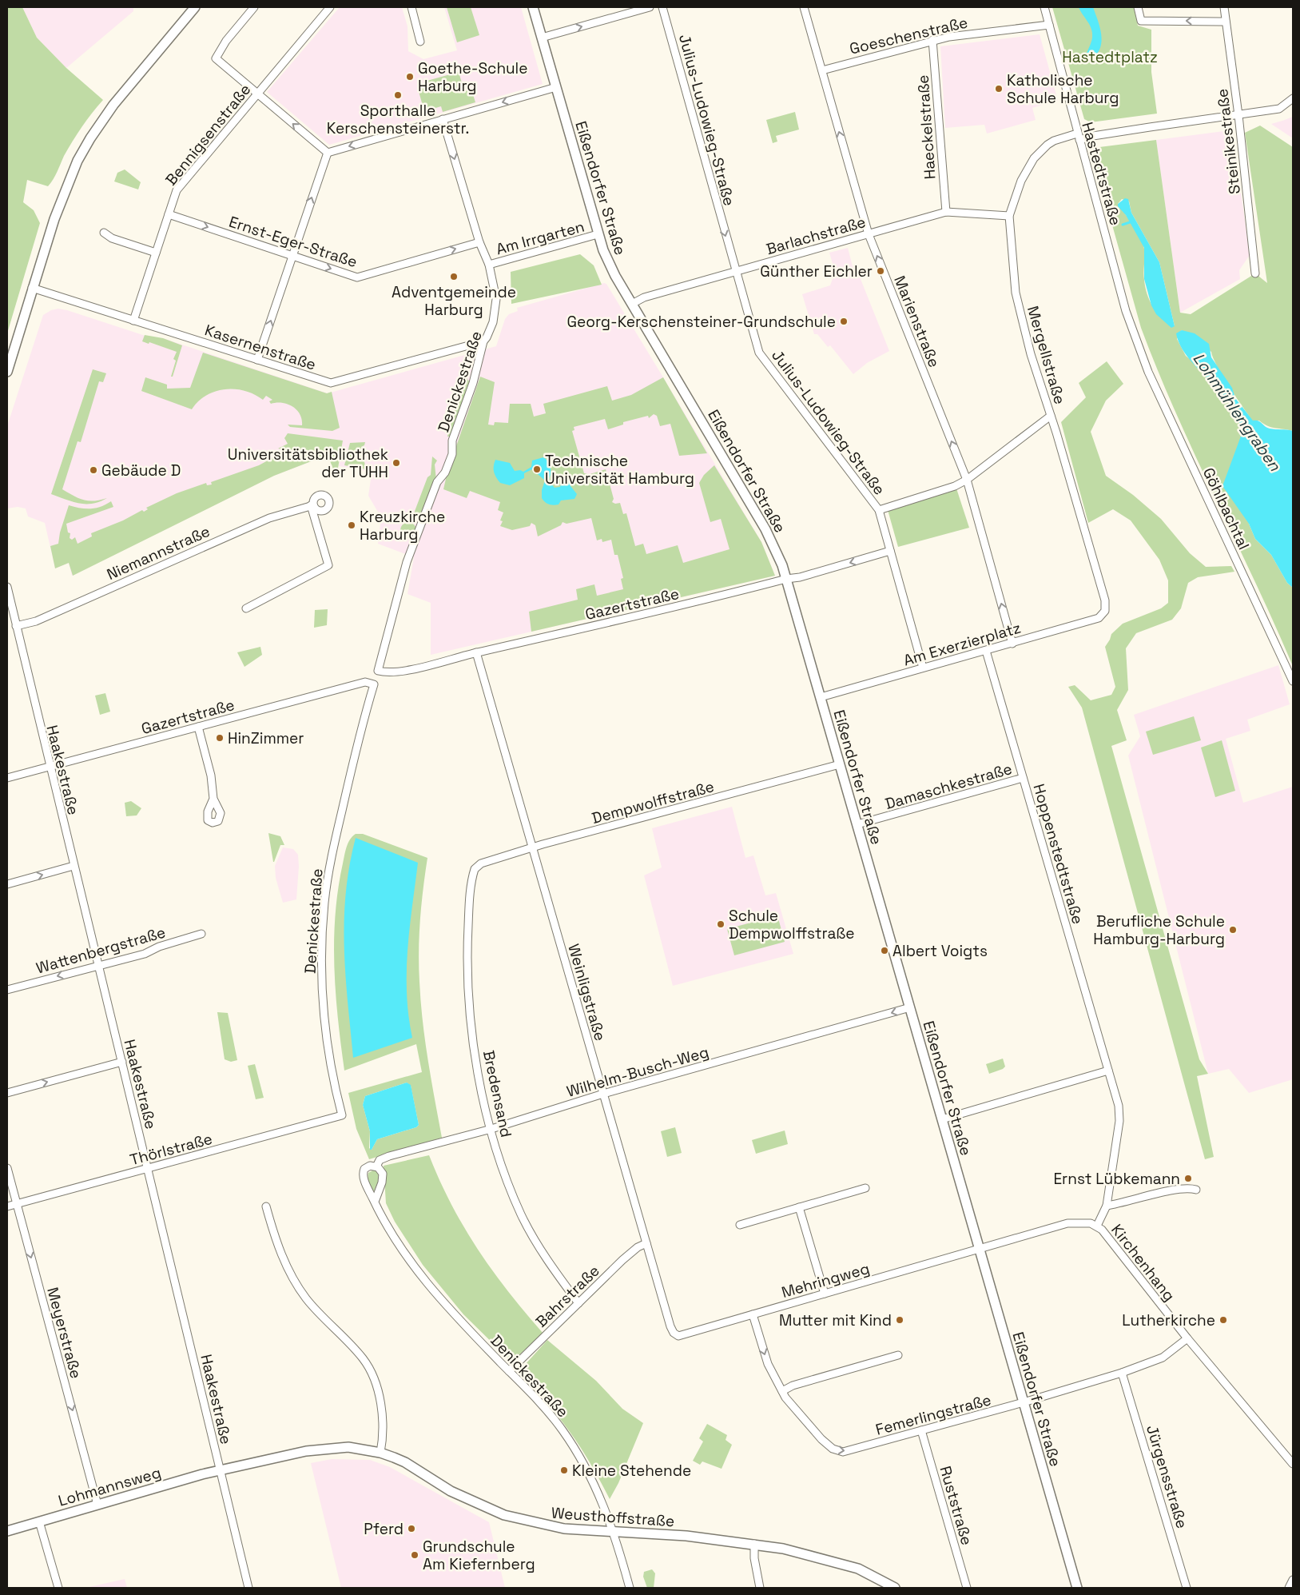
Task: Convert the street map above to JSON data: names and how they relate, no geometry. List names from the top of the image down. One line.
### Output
{"streets":{"main road":["Eißendorfer Straße","Lohmannsweg","Weusthoffstraße"],"street":["Goeschenstraße","Julius-Ludowieg-Straße","Haeckelstraße","Bennigsenstraße","Steinikestraße","Hastedtstraße","Barlachstraße","Am Irrgarten","Ernst-Eger-Straße","Marienstraße","Kasernenstraße","Mergellstraße","Denickestraße","Göhlbachtal","Niemannstraße","Gazertstraße","Am Exerzierplatz","Haakestraße","Damaschkestraße","Dempwolffstraße","Hoppenstedtstraße","Wattenbergstraße","Weinligstraße","Wilhelm-Busch-Weg","Bredensand","Thörlstraße","Kirchenhang","Mehringweg","Bahrstraße","Meyerstraße","Femerlingstraße","Jürgensstraße","Ruststraße"]},"crossings":[["Goeschenstraße","Haeckelstraße"],["Goeschenstraße","Hastedtstraße"],["Goeschenstraße","Marienstraße"],["Julius-Ludowieg-Straße","Barlachstraße"],["Julius-Ludowieg-Straße","Gazertstraße"],["Julius-Ludowieg-Straße","Am Exerzierplatz"],["Haeckelstraße","Barlachstraße"],["Bennigsenstraße","Ernst-Eger-Straße"],["Bennigsenstraße","Kasernenstraße"],["Steinikestraße","Mergellstraße"],["Hastedtstraße","Mergellstraße"],["Hastedtstraße","Göhlbachtal"],["Eißendorfer Straße","Barlachstraße"],["Eißendorfer Straße","Am Irrgarten"],["Eißendorfer Straße","Gazertstraße"],["Eißendorfer Straße","Am Exerzierplatz"],["Eißendorfer Straße","Damaschkestraße"],["Eißendorfer Straße","Dempwolffstraße"],["Eißendorfer Straße","Wilhelm-Busch-Weg"],["Eißendorfer Straße","Kirchenhang"],["Eißendorfer Straße","Mehringweg"],["Eißendorfer Straße","Femerlingstraße"],["Barlachstraße","Marienstraße"],["Barlachstraße","Mergellstraße"],["Am Irrgarten","Denickestraße"],["Ernst-Eger-Straße","Denickestraße"],["Marienstraße","Am Exerzierplatz"],["Kasernenstraße","Denickestraße"],["Mergellstraße","Am Exerzierplatz"],["Denickestraße","Gazertstraße"],["Denickestraße","Wilhelm-Busch-Weg"],["Denickestraße","Thörlstraße"],["Denickestraße","Bahrstraße"],["Denickestraße","Weusthoffstraße"],["Niemannstraße","Haakestraße"],["Gazertstraße","Haakestraße"],["Gazertstraße","Weinligstraße"],["Am Exerzierplatz","Hoppenstedtstraße"],["Haakestraße","Wattenbergstraße"],["Haakestraße","Thörlstraße"],["Haakestraße","Lohmannsweg"],["Haakestraße","Weusthoffstraße"],["Damaschkestraße","Hoppenstedtstraße"],["Dempwolffstraße","Weinligstraße"],["Dempwolffstraße","Bredensand"],["Hoppenstedtstraße","Kirchenhang"],["Weinligstraße","Wilhelm-Busch-Weg"],["Weinligstraße","Mehringweg"],["Weinligstraße","Bahrstraße"],["Wilhelm-Busch-Weg","Bredensand"],["Bredensand","Bahrstraße"],["Thörlstraße","Meyerstraße"],["Kirchenhang","Mehringweg"],["Kirchenhang","Femerlingstraße"],["Mehringweg","Femerlingstraße"],["Meyerstraße","Lohmannsweg"],["Femerlingstraße","Jürgensstraße"],["Femerlingstraße","Ruststraße"],["Lohmannsweg","Weusthoffstraße"]],"one_way":["Julius-Ludowieg-Straße","Ernst-Eger-Straße","Marienstraße","Wattenbergstraße","Wilhelm-Busch-Weg","Meyerstraße","Femerlingstraße"],"water":["Lohmühlengraben"],"parks":["Hastedtplatz"],"places":["Goethe-Schule Harburg","Katholische Schule Harburg","Sporthalle Kerschensteinerstr.","Günther Eichler","Adventgemeinde Harburg","Georg-Kerschensteiner-Grundschule","Universitätsbibliothek der TUHH","Technische Universität Hamburg","Gebäude D","Kreuzkirche Harburg","HinZimmer","Schule Dempwolffstraße","Berufliche Schule Hamburg-Harburg","Albert Voigts","Ernst Lübkemann","Mutter mit Kind","Lutherkirche","Kleine Stehende","Pferd","Grundschule Am Kiefernberg"]}
